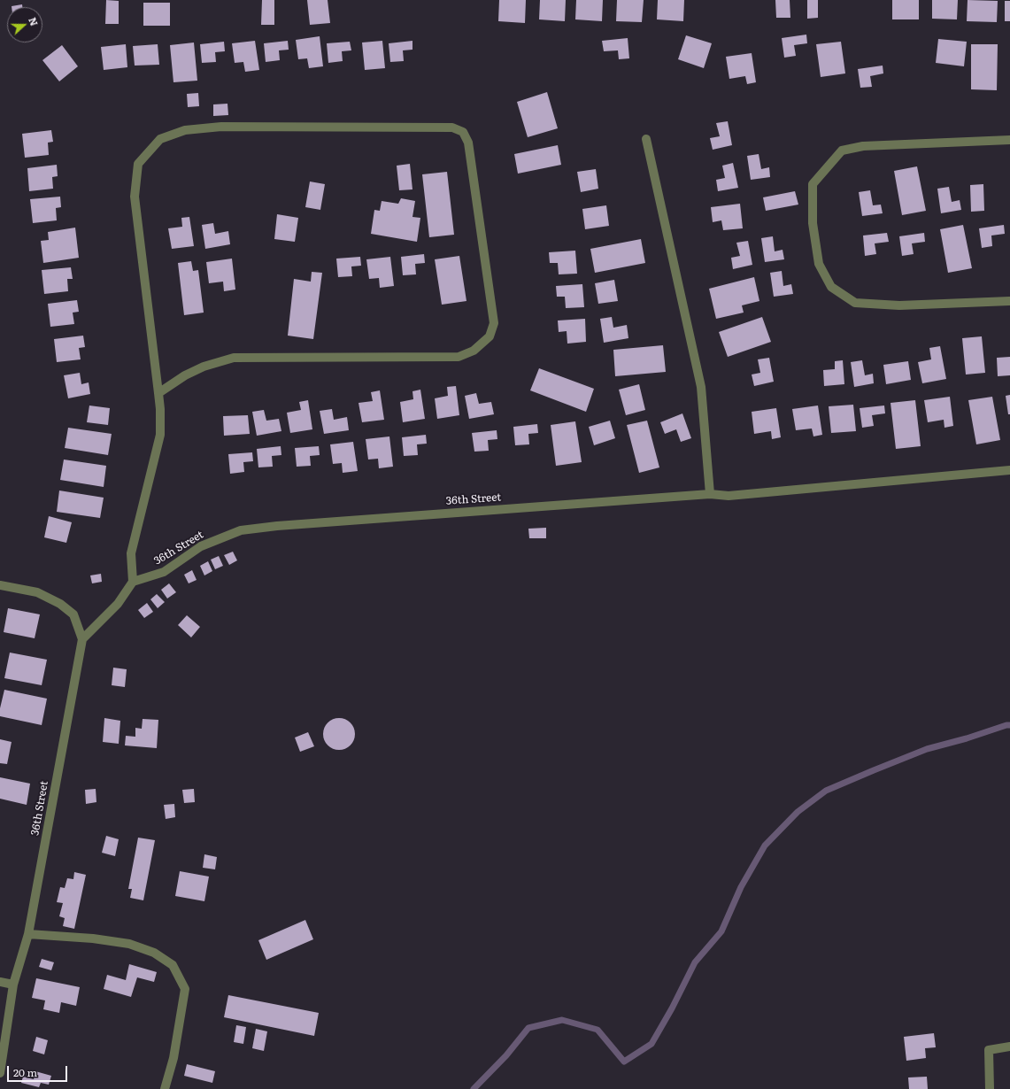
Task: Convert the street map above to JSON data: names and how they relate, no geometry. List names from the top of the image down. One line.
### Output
{"streets":{"street":["36th Street"]},"scale_bar":"20 m","north":"right"}
